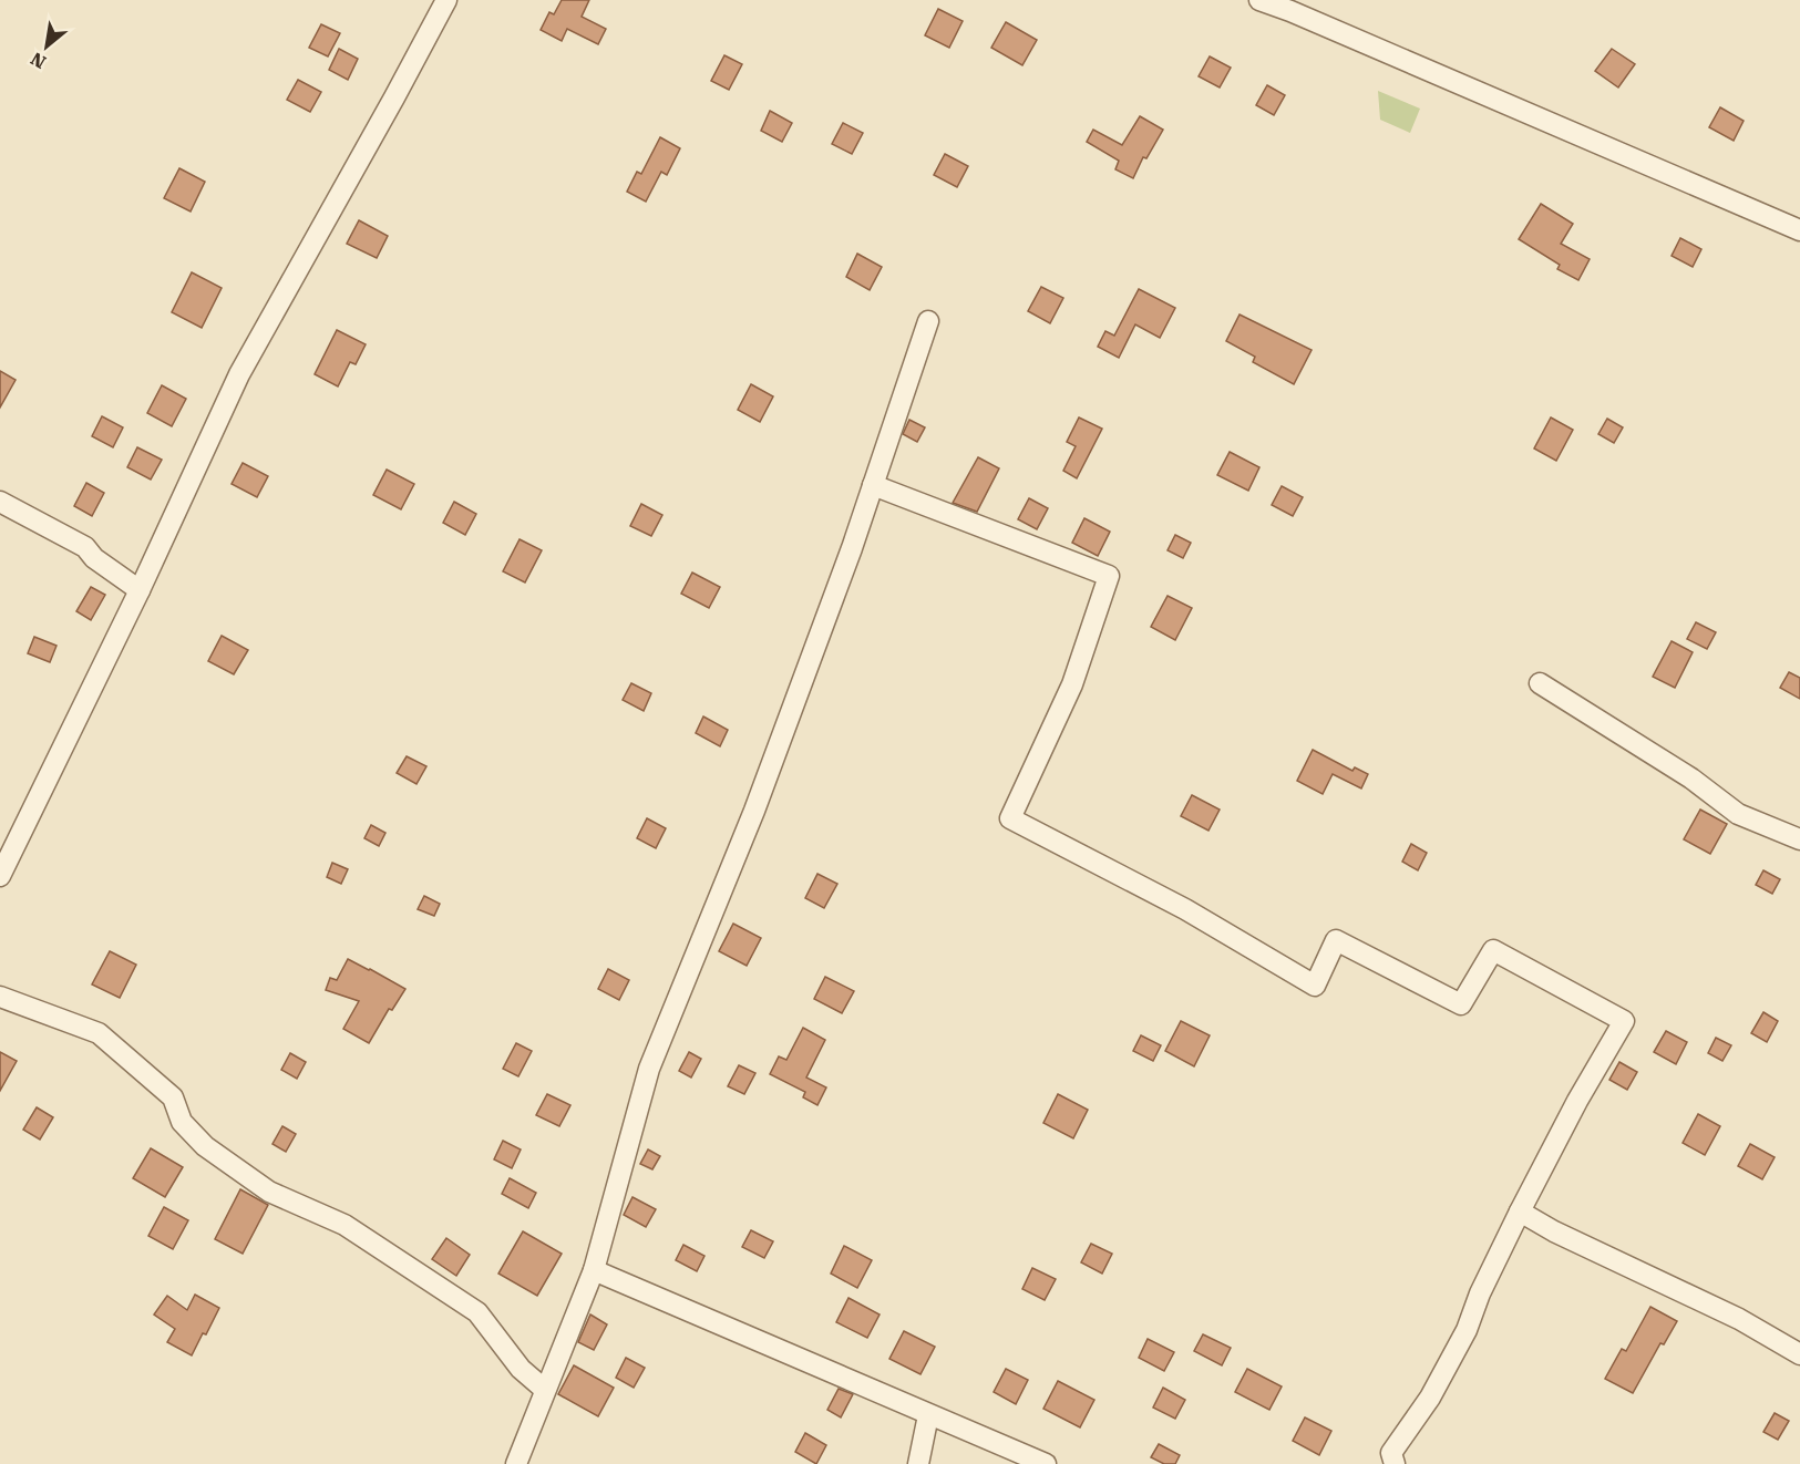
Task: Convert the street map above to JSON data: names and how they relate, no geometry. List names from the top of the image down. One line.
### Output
{"north":"bottom left"}
